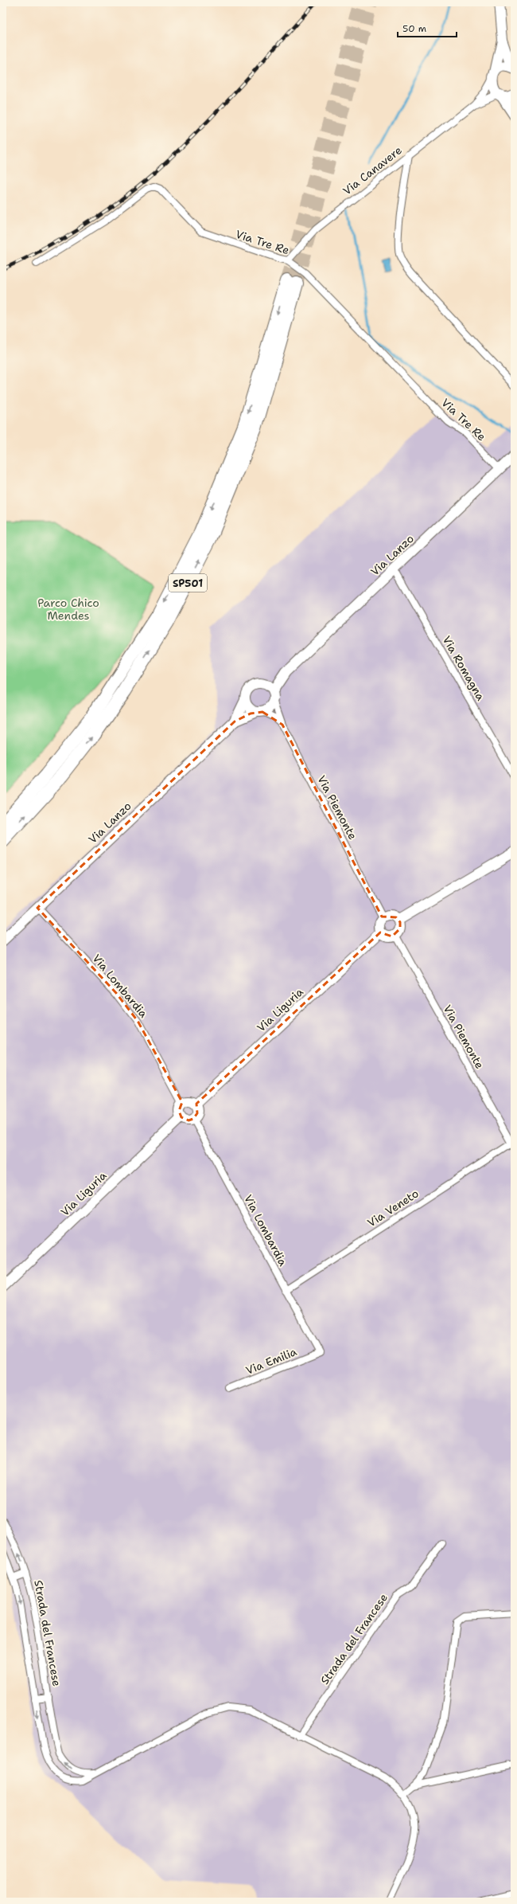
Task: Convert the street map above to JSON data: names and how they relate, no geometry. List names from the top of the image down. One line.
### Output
{"streets":{"highway":["SP501"],"street":["Via Canavere","Via Tre Re","Via Lanzo","Via Romagna","Via Piemonte","Via Lombardia","Via Liguria","Via Veneto","Via Emilia","Strada del Francese"]},"crossings":[["Via Canavere","Via Tre Re"],["Via Tre Re","Via Lanzo"],["Via Lanzo","Via Romagna"],["Via Lanzo","Via Piemonte"],["Via Lanzo","Via Lombardia"],["Via Piemonte","Via Liguria"],["Via Piemonte","Via Veneto"],["Via Lombardia","Via Liguria"],["Via Lombardia","Via Veneto"],["Via Lombardia","Via Emilia"]],"parks":["Parco Chico Mendes"],"scale_bar":"50 m"}
